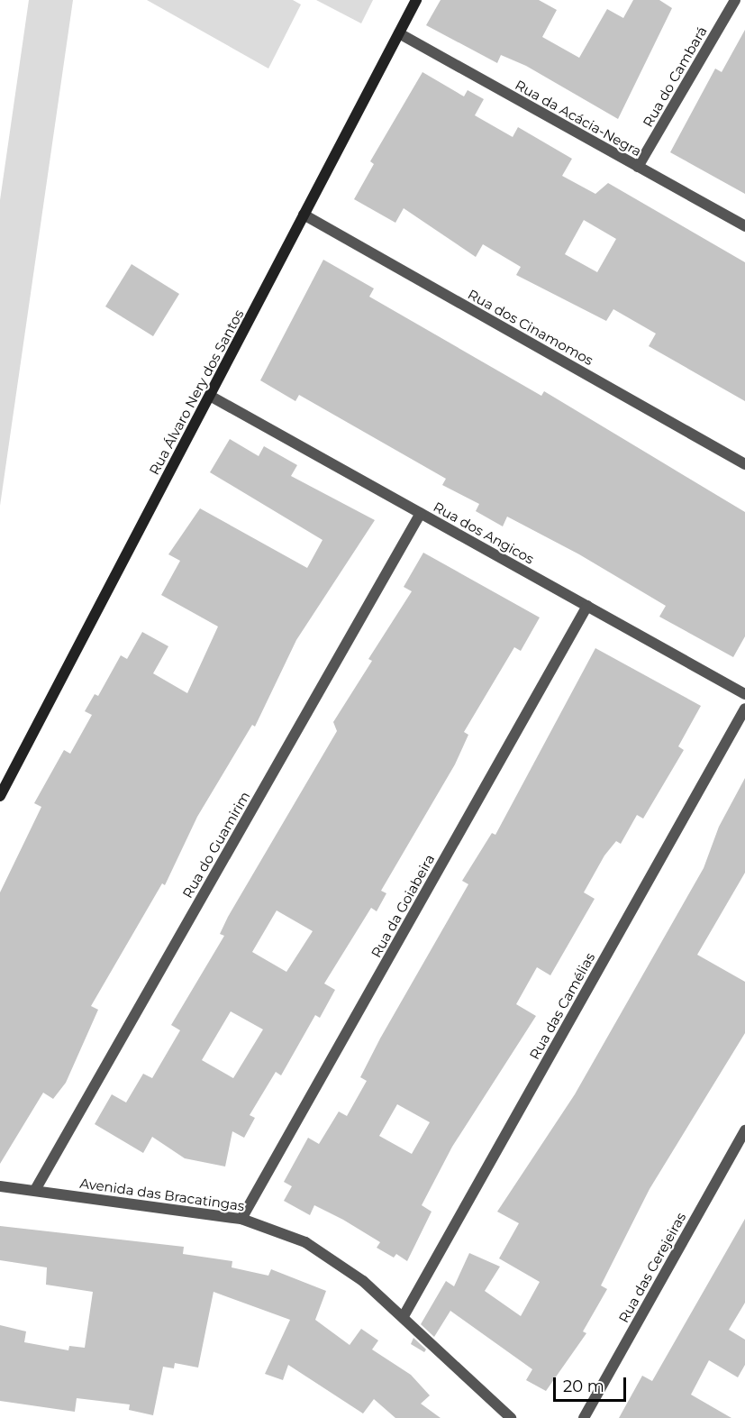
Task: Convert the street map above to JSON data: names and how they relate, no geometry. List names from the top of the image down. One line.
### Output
{"streets":{"main road":["Rua Álvaro Nery dos Santos"],"street":["Rua do Cambará","Rua da Acácia-Negra","Rua dos Cinamomos","Rua dos Angicos","Rua do Guamirim","Rua da Goiabeira","Rua das Camélias","Avenida das Bracatingas","Rua das Cerejeiras"]},"crossings":[["Rua do Cambará","Rua da Acácia-Negra"],["Rua da Acácia-Negra","Rua Álvaro Nery dos Santos"],["Rua dos Cinamomos","Rua Álvaro Nery dos Santos"],["Rua Álvaro Nery dos Santos","Rua dos Angicos"],["Rua dos Angicos","Rua do Guamirim"],["Rua dos Angicos","Rua da Goiabeira"],["Rua do Guamirim","Avenida das Bracatingas"],["Rua da Goiabeira","Avenida das Bracatingas"],["Rua das Camélias","Avenida das Bracatingas"]],"scale_bar":"20 m"}
